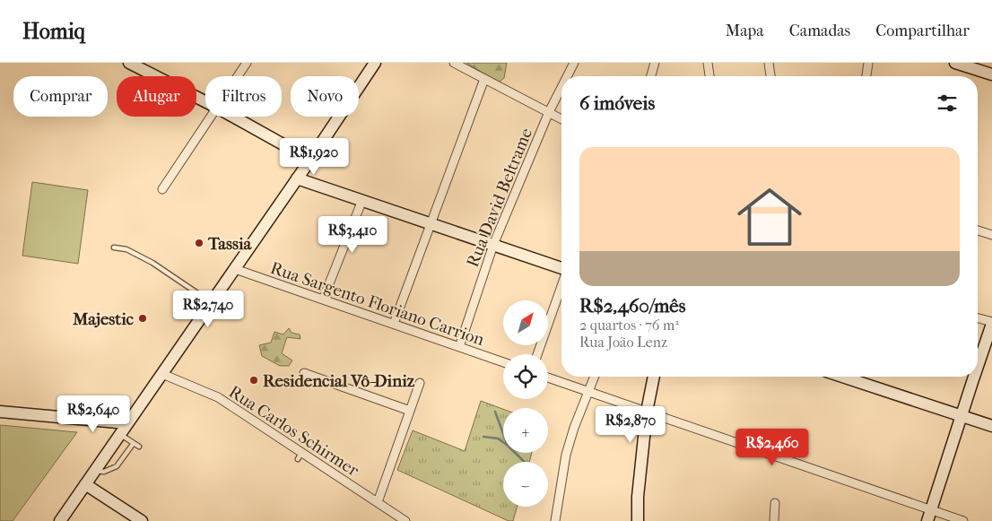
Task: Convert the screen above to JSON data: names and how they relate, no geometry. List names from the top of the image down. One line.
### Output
{"streets":{"street":["Rua David Beltrame","Rua Sargento Floriano Carrion","Rua Carlos Schirmer"]},"crossings":[["Rua David Beltrame","Rua Sargento Floriano Carrion"]],"places":["Tassia","Majestic","Residencial Vô-Diniz"],"north":"top right","page":{"header":"Homiq","nav":["Mapa","Camadas","Compartilhar"],"chip":["Comprar","Alugar","Filtros","Novo"],"heading":"6 imóveis","list":[{"name":"R$2,460/mês","note":"2 quartos · 76 m² · Rua João Lenz"}],"price":["R$1,920","R$3,410","R$2,740","R$2,640","R$2,870","R$2,460"],"map_buttons":["+","−"]}}
